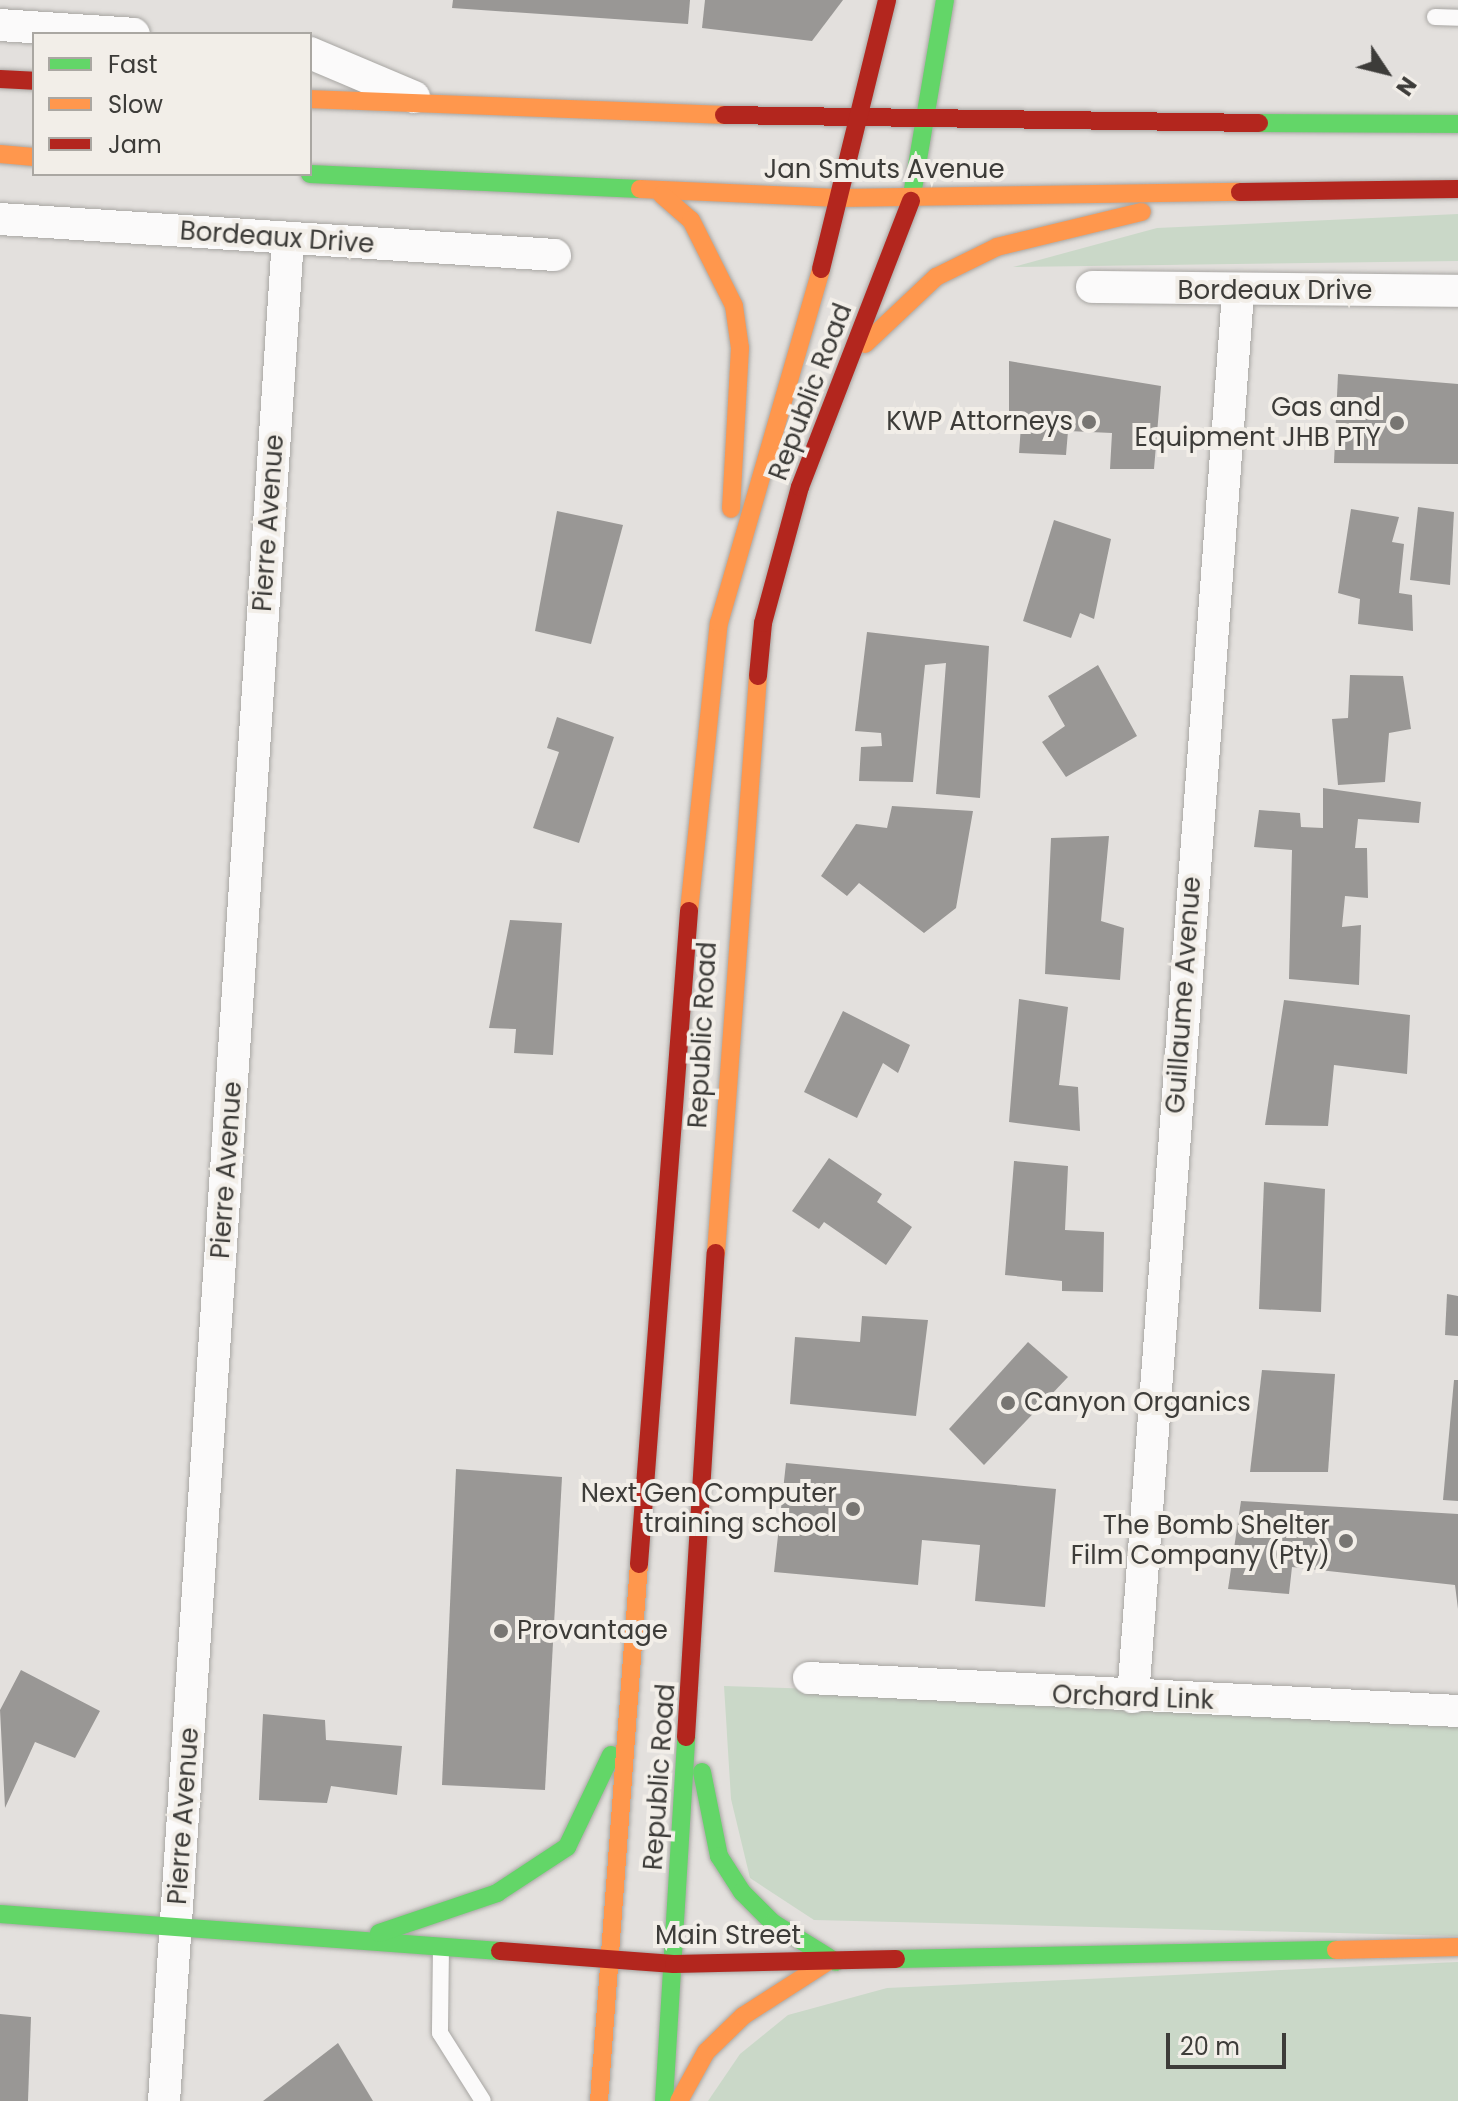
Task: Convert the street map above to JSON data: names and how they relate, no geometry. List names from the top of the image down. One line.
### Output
{"streets":{"main road":["Jan Smuts Avenue","Republic Road","Main Street"],"street":["Bordeaux Drive","Pierre Avenue","Guillaume Avenue","Orchard Link"]},"crossings":[["Jan Smuts Avenue","Republic Road"],["Bordeaux Drive","Pierre Avenue"],["Bordeaux Drive","Guillaume Avenue"],["Republic Road","Main Street"],["Pierre Avenue","Main Street"],["Guillaume Avenue","Orchard Link"]],"places":["KWP Attorneys","Gas and Equipment JHB PTY","Canyon Organics","Next Gen Computer training school","The Bomb Shelter Film Company (Pty)","Provantage"],"legend":["Fast","Slow","Jam"],"scale_bar":"20 m","north":"bottom right"}
